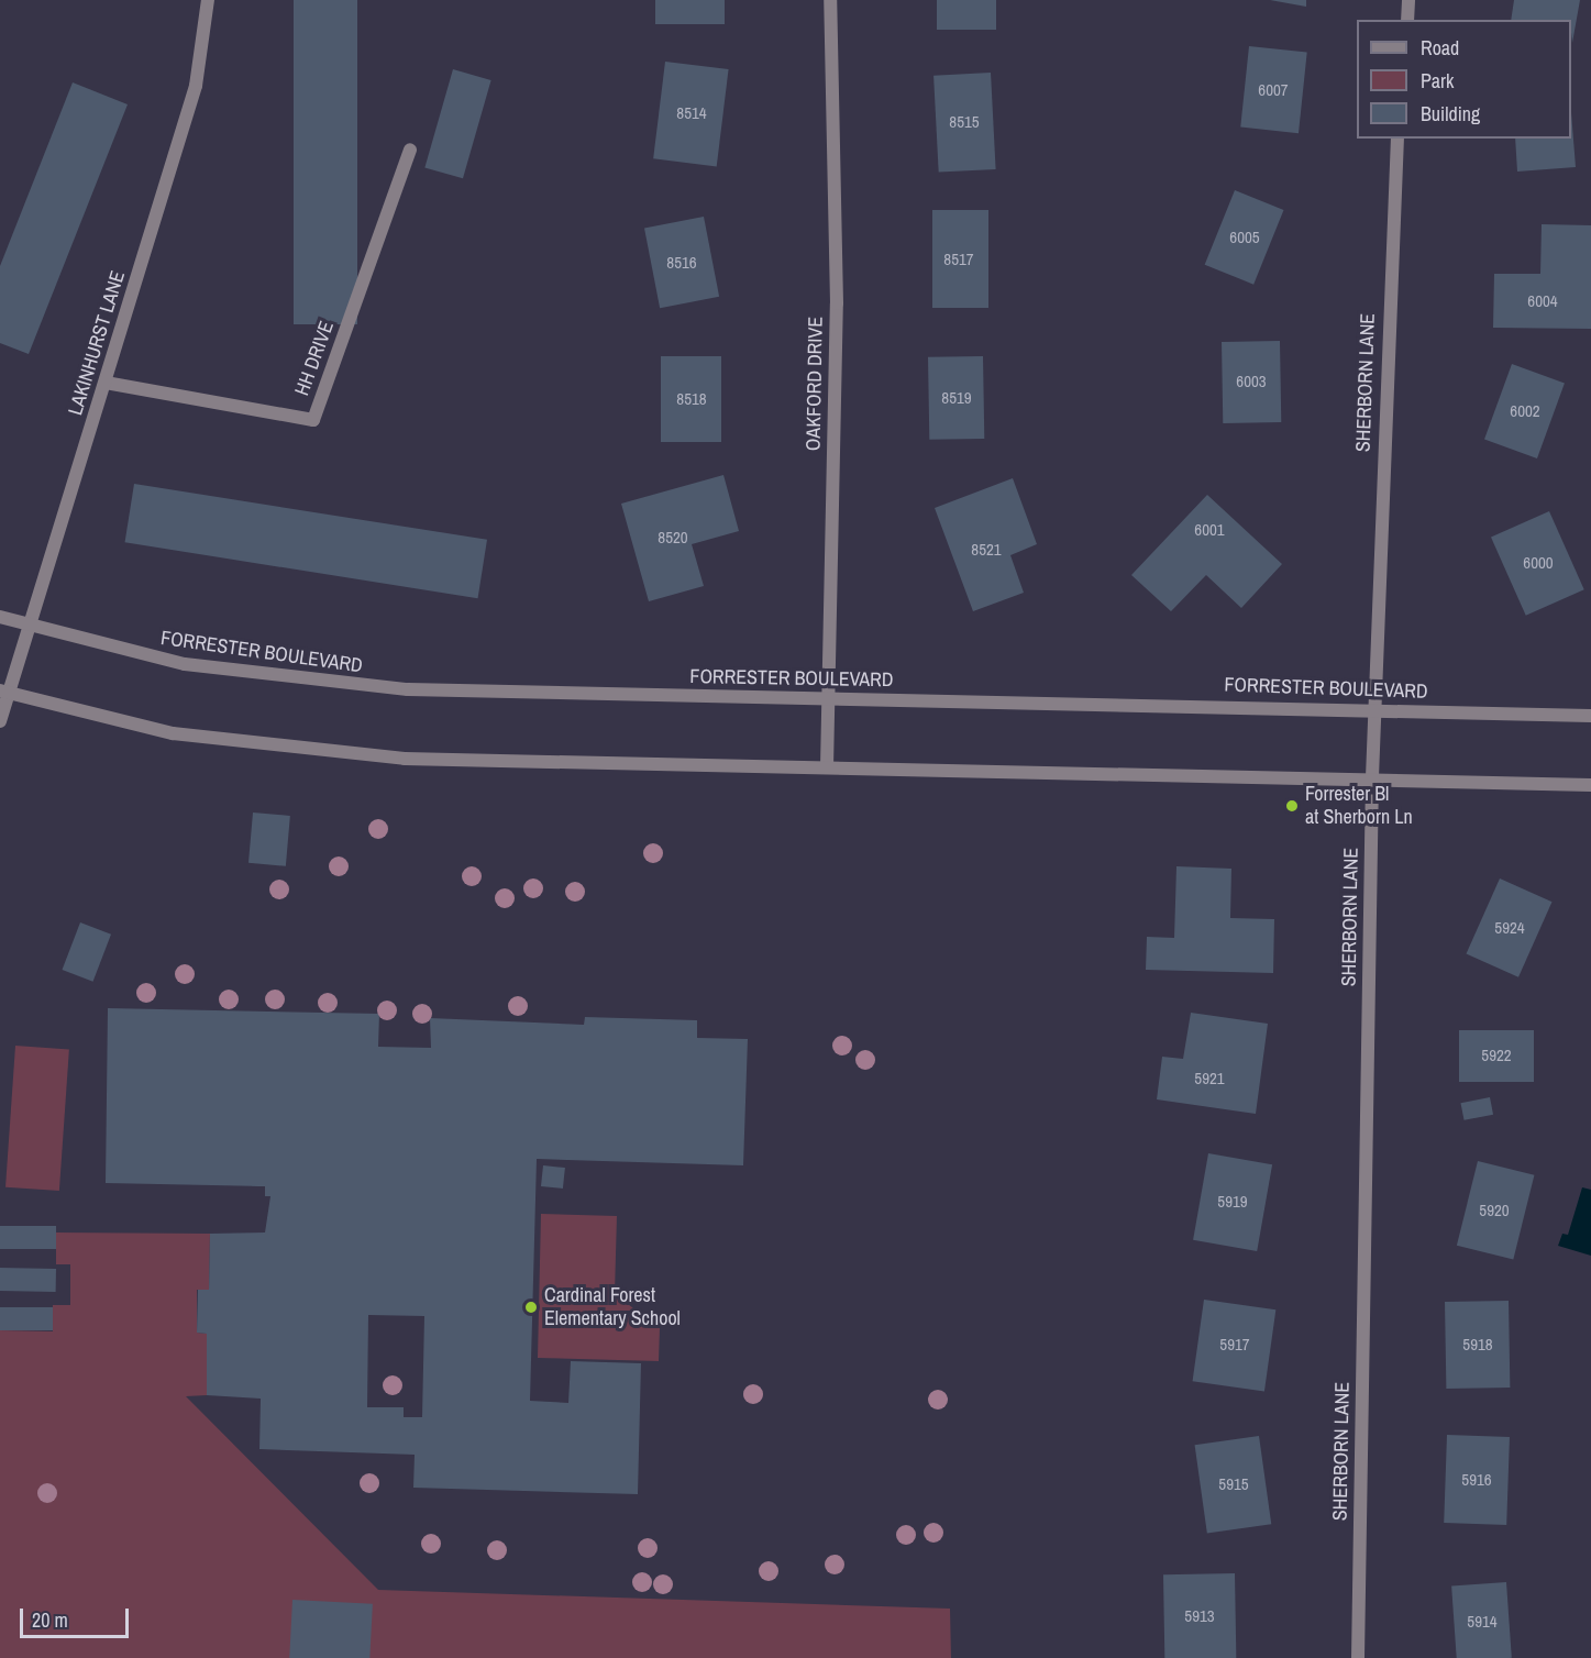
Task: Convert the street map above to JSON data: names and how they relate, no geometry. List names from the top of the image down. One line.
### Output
{"streets":{"street":["LAKINHURST LANE","HH DRIVE","SHERBORN LANE","OAKFORD DRIVE","FORRESTER BOULEVARD"]},"crossings":[["LAKINHURST LANE","HH DRIVE"],["LAKINHURST LANE","FORRESTER BOULEVARD"],["SHERBORN LANE","FORRESTER BOULEVARD"],["OAKFORD DRIVE","FORRESTER BOULEVARD"]],"places":["Forrester Bl at Sherborn Ln","Cardinal Forest Elementary School"],"house_numbers":["6007","8514","8515","6005","8517","8516","6004","6003","8519","8518","6002","6001","8520","8521","6000","5924","5922","5921","5919","5920","5917","5918","5916","5915","5913","5914"],"legend":["Road","Park","Building"],"scale_bar":"20 m"}
